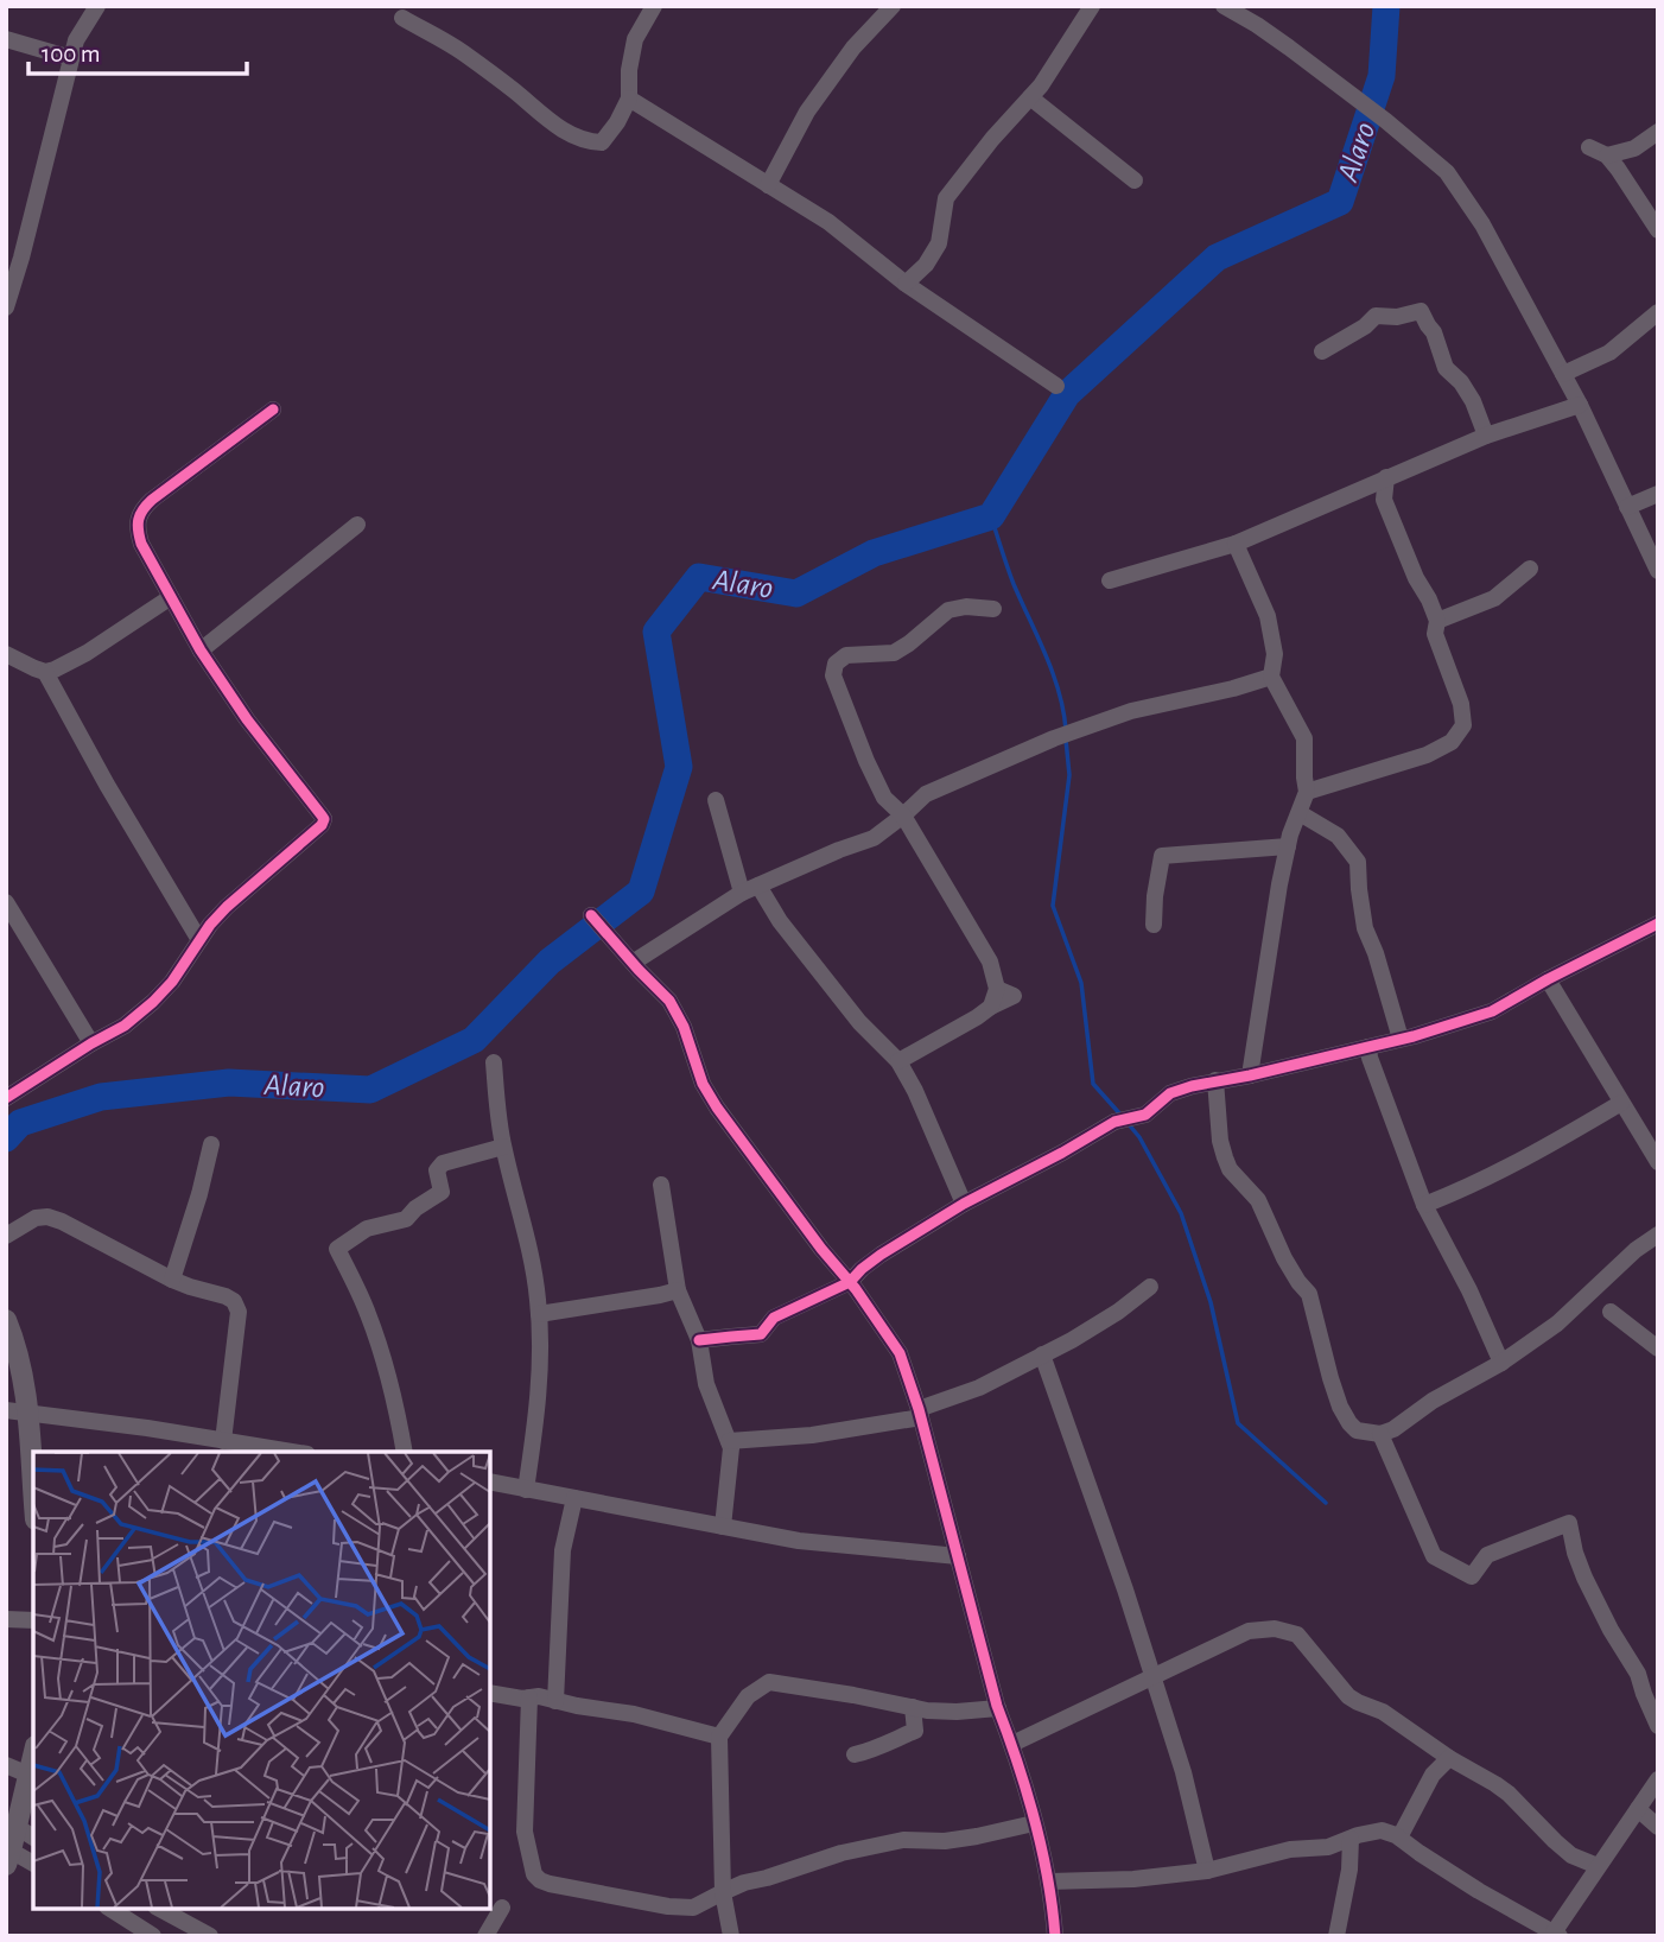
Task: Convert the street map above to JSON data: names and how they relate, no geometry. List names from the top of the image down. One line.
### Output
{"water":["Alaro"],"scale_bar":"100 m"}
